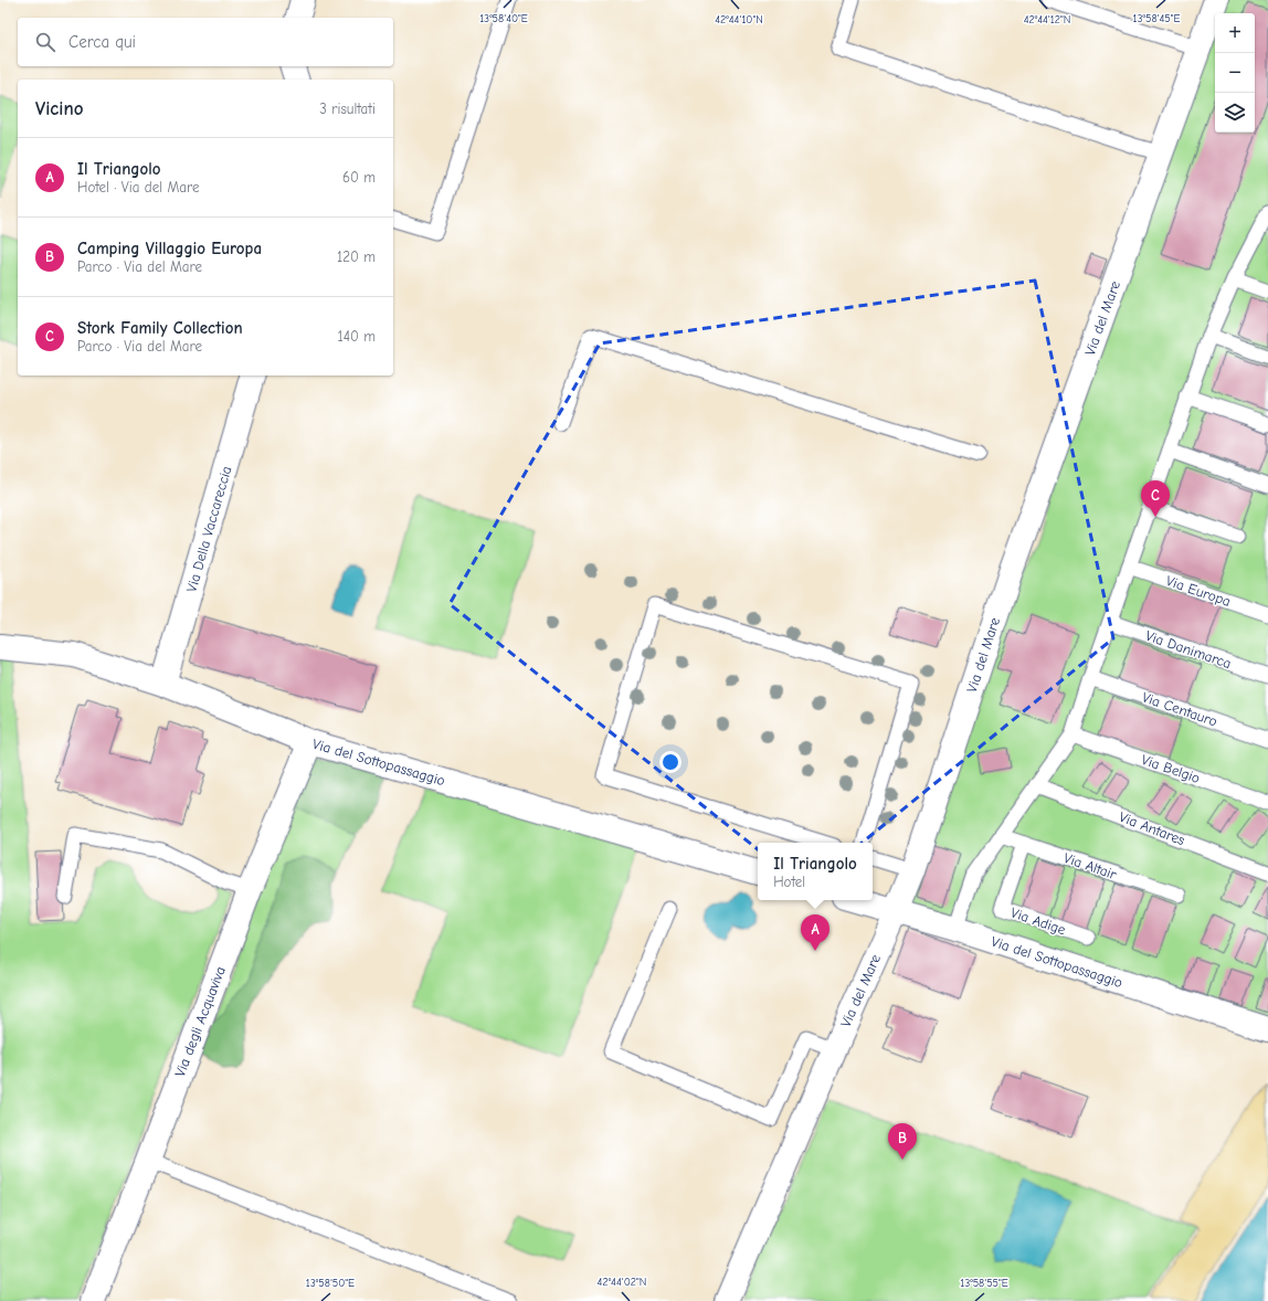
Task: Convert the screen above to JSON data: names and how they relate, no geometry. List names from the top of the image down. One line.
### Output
{"streets":{"street":["Via del Mare","Via Della Vaccareccia","Via del Sottopassaggio","Via degli Acquaviva"],"lane":["Via Europa","Via Danimarca","Via Centauro","Via Belgio","Via Antares","Via Altair","Via Adige"]},"crossings":[["Via del Mare","Via del Sottopassaggio"],["Via Della Vaccareccia","Via del Sottopassaggio"],["Via del Sottopassaggio","Via degli Acquaviva"],["Via Altair","Via Adige"]],"page":{"map_buttons":["+","−"],"search":"Cerca qui","heading":["Vicino","3 risultati"],"list":[{"mark":"A","name":"Il Triangolo","note":"Hotel · Via del Mare","value":"60 m"},{"mark":"B","name":"Camping Villaggio Europa","note":"Parco · Via del Mare","value":"120 m"},{"mark":"C","name":"Stork Family Collection","note":"Parco · Via del Mare","value":"140 m"}],"pins":["C","A","B"],"popup":["Il Triangolo","Hotel"]},"coordinates":["13°58'40\"E","13°58'45\"E","42°44'10\"N","42°44'12\"N","42°44'02\"N","13°58'50\"E","13°58'55\"E"]}
